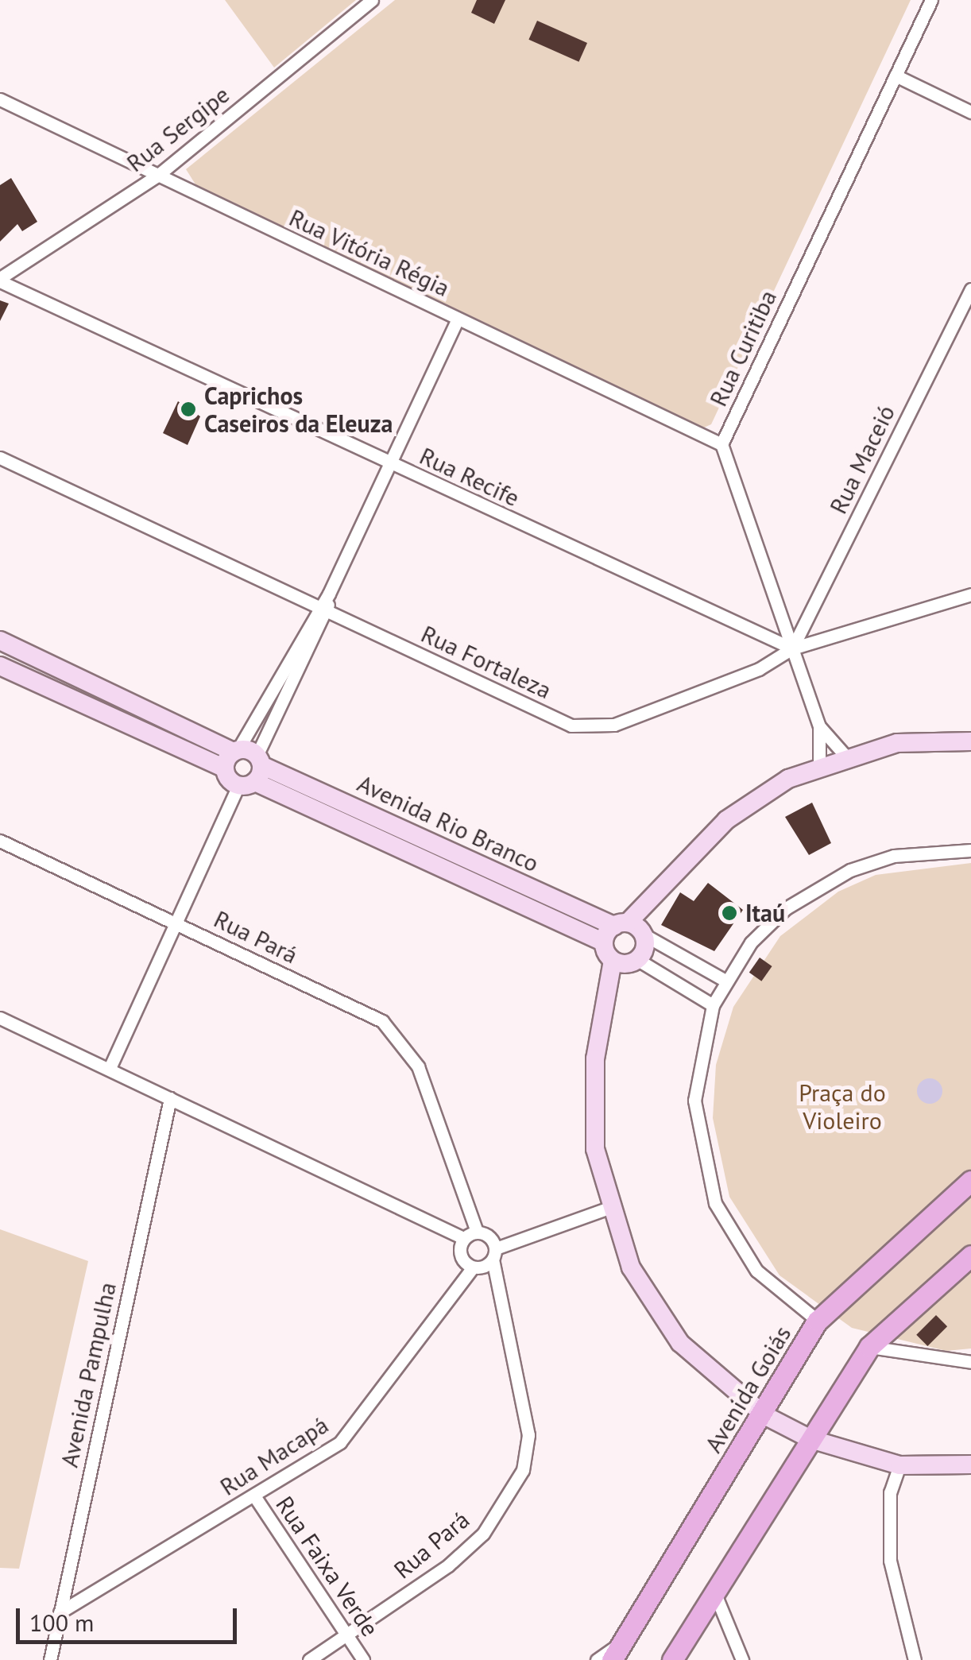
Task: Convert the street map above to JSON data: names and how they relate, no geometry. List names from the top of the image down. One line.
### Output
{"streets":{"main road":["Avenida Goiás"],"street":["Rua Sergipe","Rua Vitória Régia","Rua Curitiba","Rua Maceió","Rua Recife","Rua Fortaleza","Avenida Rio Branco","Rua Pará","Avenida Pampulha","Rua Macapá","Rua Faixa Verde"]},"crossings":[["Rua Sergipe","Rua Vitória Régia"],["Rua Sergipe","Rua Recife"],["Rua Vitória Régia","Rua Curitiba"],["Rua Vitória Régia","Rua Pará"],["Rua Curitiba","Rua Maceió"],["Rua Curitiba","Rua Recife"],["Rua Curitiba","Rua Fortaleza"],["Rua Maceió","Rua Recife"],["Rua Maceió","Rua Fortaleza"],["Rua Recife","Rua Fortaleza"],["Rua Recife","Rua Pará"],["Rua Fortaleza","Rua Pará"],["Avenida Rio Branco","Rua Pará"],["Rua Pará","Rua Macapá"],["Rua Pará","Rua Faixa Verde"],["Avenida Pampulha","Rua Macapá"],["Rua Macapá","Rua Faixa Verde"]],"parks":["Praça do Violeiro"],"places":["Caprichos Caseiros da Eleuza","Itaú"],"scale_bar":"100 m"}
